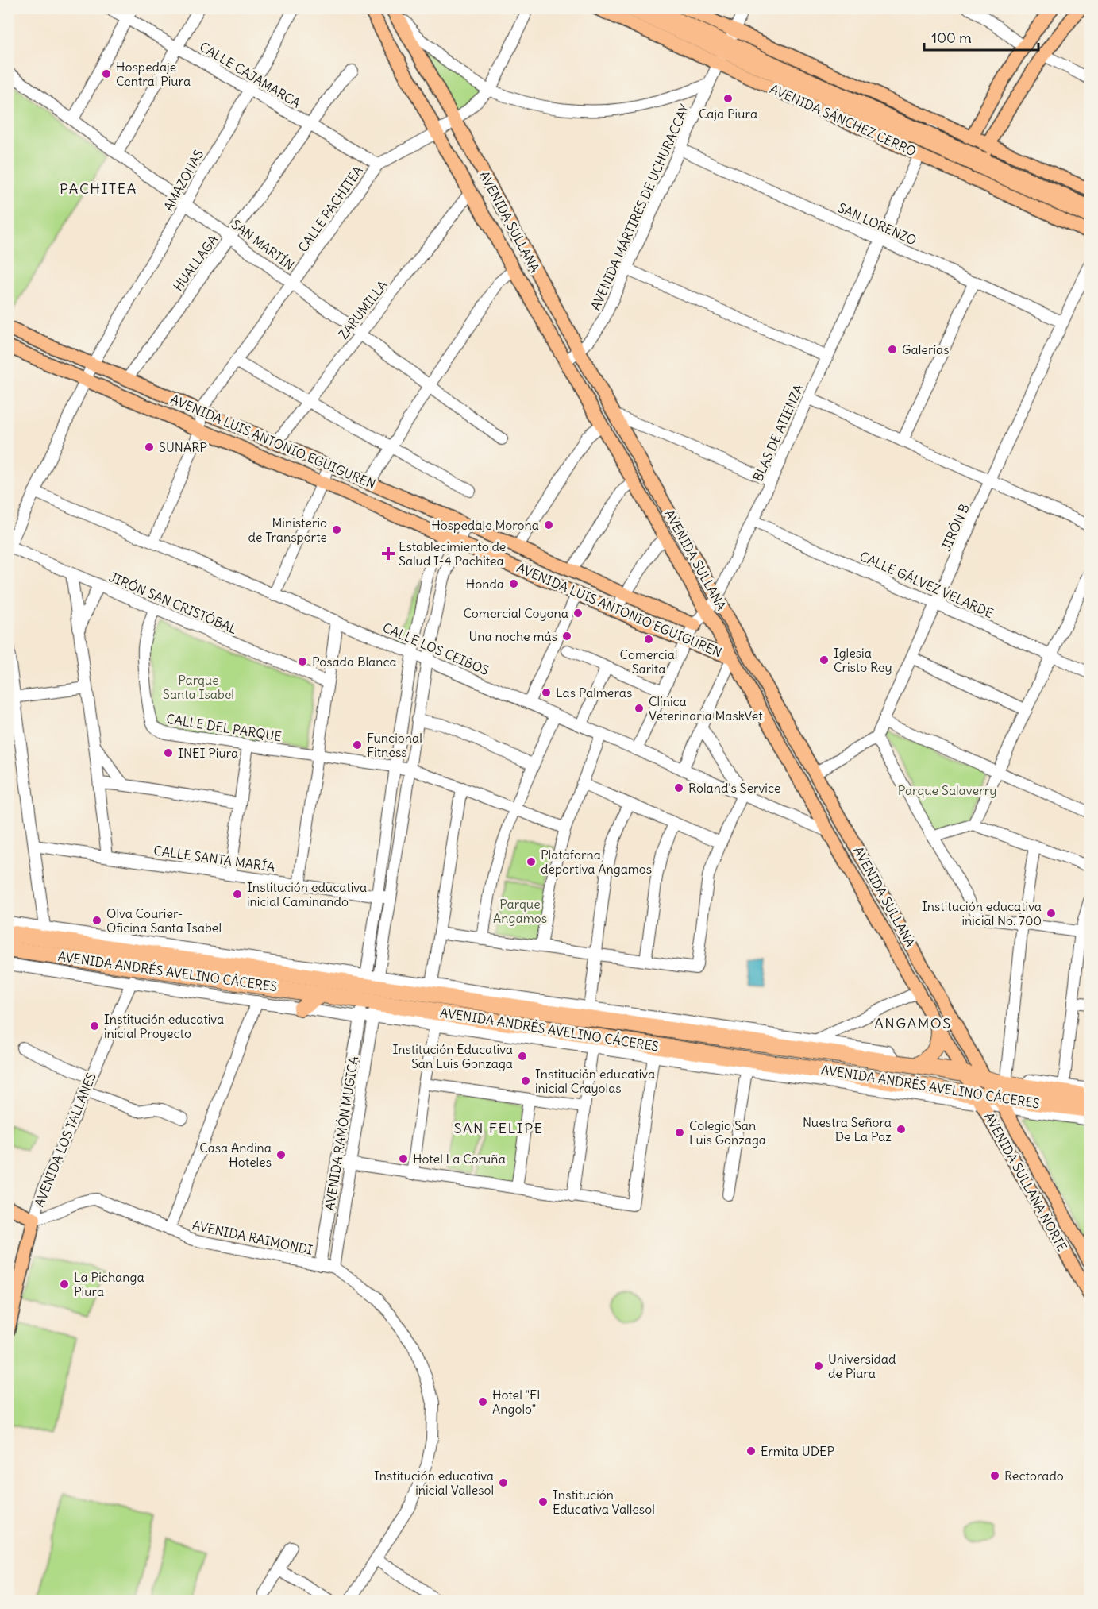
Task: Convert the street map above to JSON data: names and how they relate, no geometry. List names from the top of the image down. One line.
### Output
{"streets":{"highway":["AVENIDA ANDRÉS AVELINO CÁCERES"],"main road":["AVENIDA SÁNCHEZ CERRO","AVENIDA SULLANA","AVENIDA LUIS ANTONIO EGUIGUREN","AVENIDA LOS TALLANES","AVENIDA SULLANA NORTE"],"street":["CALLE CAJAMARCA","AMAZONAS","AVENIDA MÁRTIRES DE UCHURACCAY","CALLE PACHITEA","SAN LORENZO","SAN MARTÍN","HUALLAGA","ZARUMILLA","BLAS DE ATIENZA","JIRÓN B","CALLE GÁLVEZ VELARDE","JIRÓN SAN CRISTÓBAL","CALLE LOS CEIBOS","CALLE DEL PARQUE","CALLE SANTA MARÍA","AVENIDA RAMÓN MUGICA","AVENIDA RAIMONDI"]},"crossings":[["CALLE CAJAMARCA","AMAZONAS"],["CALLE CAJAMARCA","CALLE PACHITEA"],["CALLE CAJAMARCA","HUALLAGA"],["AVENIDA SÁNCHEZ CERRO","AVENIDA MÁRTIRES DE UCHURACCAY"],["AVENIDA SÁNCHEZ CERRO","BLAS DE ATIENZA"],["AMAZONAS","SAN MARTÍN"],["AMAZONAS","AVENIDA LUIS ANTONIO EGUIGUREN"],["AMAZONAS","JIRÓN SAN CRISTÓBAL"],["AMAZONAS","CALLE LOS CEIBOS"],["AVENIDA MÁRTIRES DE UCHURACCAY","AVENIDA SULLANA"],["AVENIDA MÁRTIRES DE UCHURACCAY","SAN LORENZO"],["CALLE PACHITEA","AVENIDA SULLANA"],["CALLE PACHITEA","SAN MARTÍN"],["CALLE PACHITEA","AVENIDA LUIS ANTONIO EGUIGUREN"],["AVENIDA SULLANA","ZARUMILLA"],["AVENIDA SULLANA","BLAS DE ATIENZA"],["AVENIDA SULLANA","AVENIDA LUIS ANTONIO EGUIGUREN"],["AVENIDA SULLANA","CALLE LOS CEIBOS"],["AVENIDA SULLANA","AVENIDA ANDRÉS AVELINO CÁCERES"],["AVENIDA SULLANA","AVENIDA SULLANA NORTE"],["SAN LORENZO","BLAS DE ATIENZA"],["SAN LORENZO","JIRÓN B"],["SAN MARTÍN","HUALLAGA"],["SAN MARTÍN","ZARUMILLA"],["HUALLAGA","AVENIDA LUIS ANTONIO EGUIGUREN"],["ZARUMILLA","AVENIDA LUIS ANTONIO EGUIGUREN"],["BLAS DE ATIENZA","AVENIDA LUIS ANTONIO EGUIGUREN"],["BLAS DE ATIENZA","CALLE GÁLVEZ VELARDE"],["BLAS DE ATIENZA","CALLE LOS CEIBOS"],["JIRÓN B","CALLE GÁLVEZ VELARDE"],["JIRÓN SAN CRISTÓBAL","CALLE DEL PARQUE"],["AVENIDA ANDRÉS AVELINO CÁCERES","AVENIDA RAMÓN MUGICA"],["AVENIDA ANDRÉS AVELINO CÁCERES","AVENIDA LOS TALLANES"],["AVENIDA ANDRÉS AVELINO CÁCERES","AVENIDA SULLANA NORTE"],["AVENIDA RAMÓN MUGICA","AVENIDA RAIMONDI"],["AVENIDA LOS TALLANES","AVENIDA RAIMONDI"]],"districts":["PACHITEA","ANGAMOS","SAN FELIPE"],"parks":["Parque Santa Isabel","Parque Salaverry","Parque Angamos"],"places":{"other":["Hospedaje Central Piura","Caja Piura","Galerías","SUNARP","Hospedaje Morona","Ministerio de Transporte","Honda","Comercial Coyona","Una noche más","Comercial Sarita","Iglesia Cristo Rey","Posada Blanca","Las Palmeras","Clínica Veterinaria MaskVet","Funcional Fitness","INEI Piura","Roland's Service","Plataforna deportiva Angamos","Institución educativa inicial Caminando","Institución educativa inicial No. 700","Olva Courier- Oficina Santa Isabel","Institución educativa inicial Proyecto","Institución Educativa San Luis Gonzaga","Institución educativa inicial Crayolas","Nuestra Señora De La Paz","Colegio San Luis Gonzaga","Casa Andina Hoteles","Hotel La Coruña","La Pichanga Piura","Universidad de Piura","Hotel \"El Angolo\"","Ermita UDEP","Rectorado","Institución educativa inicial Vallesol","Institución Educativa Vallesol"],"health":["Establecimiento de Salud I-4 Pachitea"]},"scale_bar":"100 m"}
